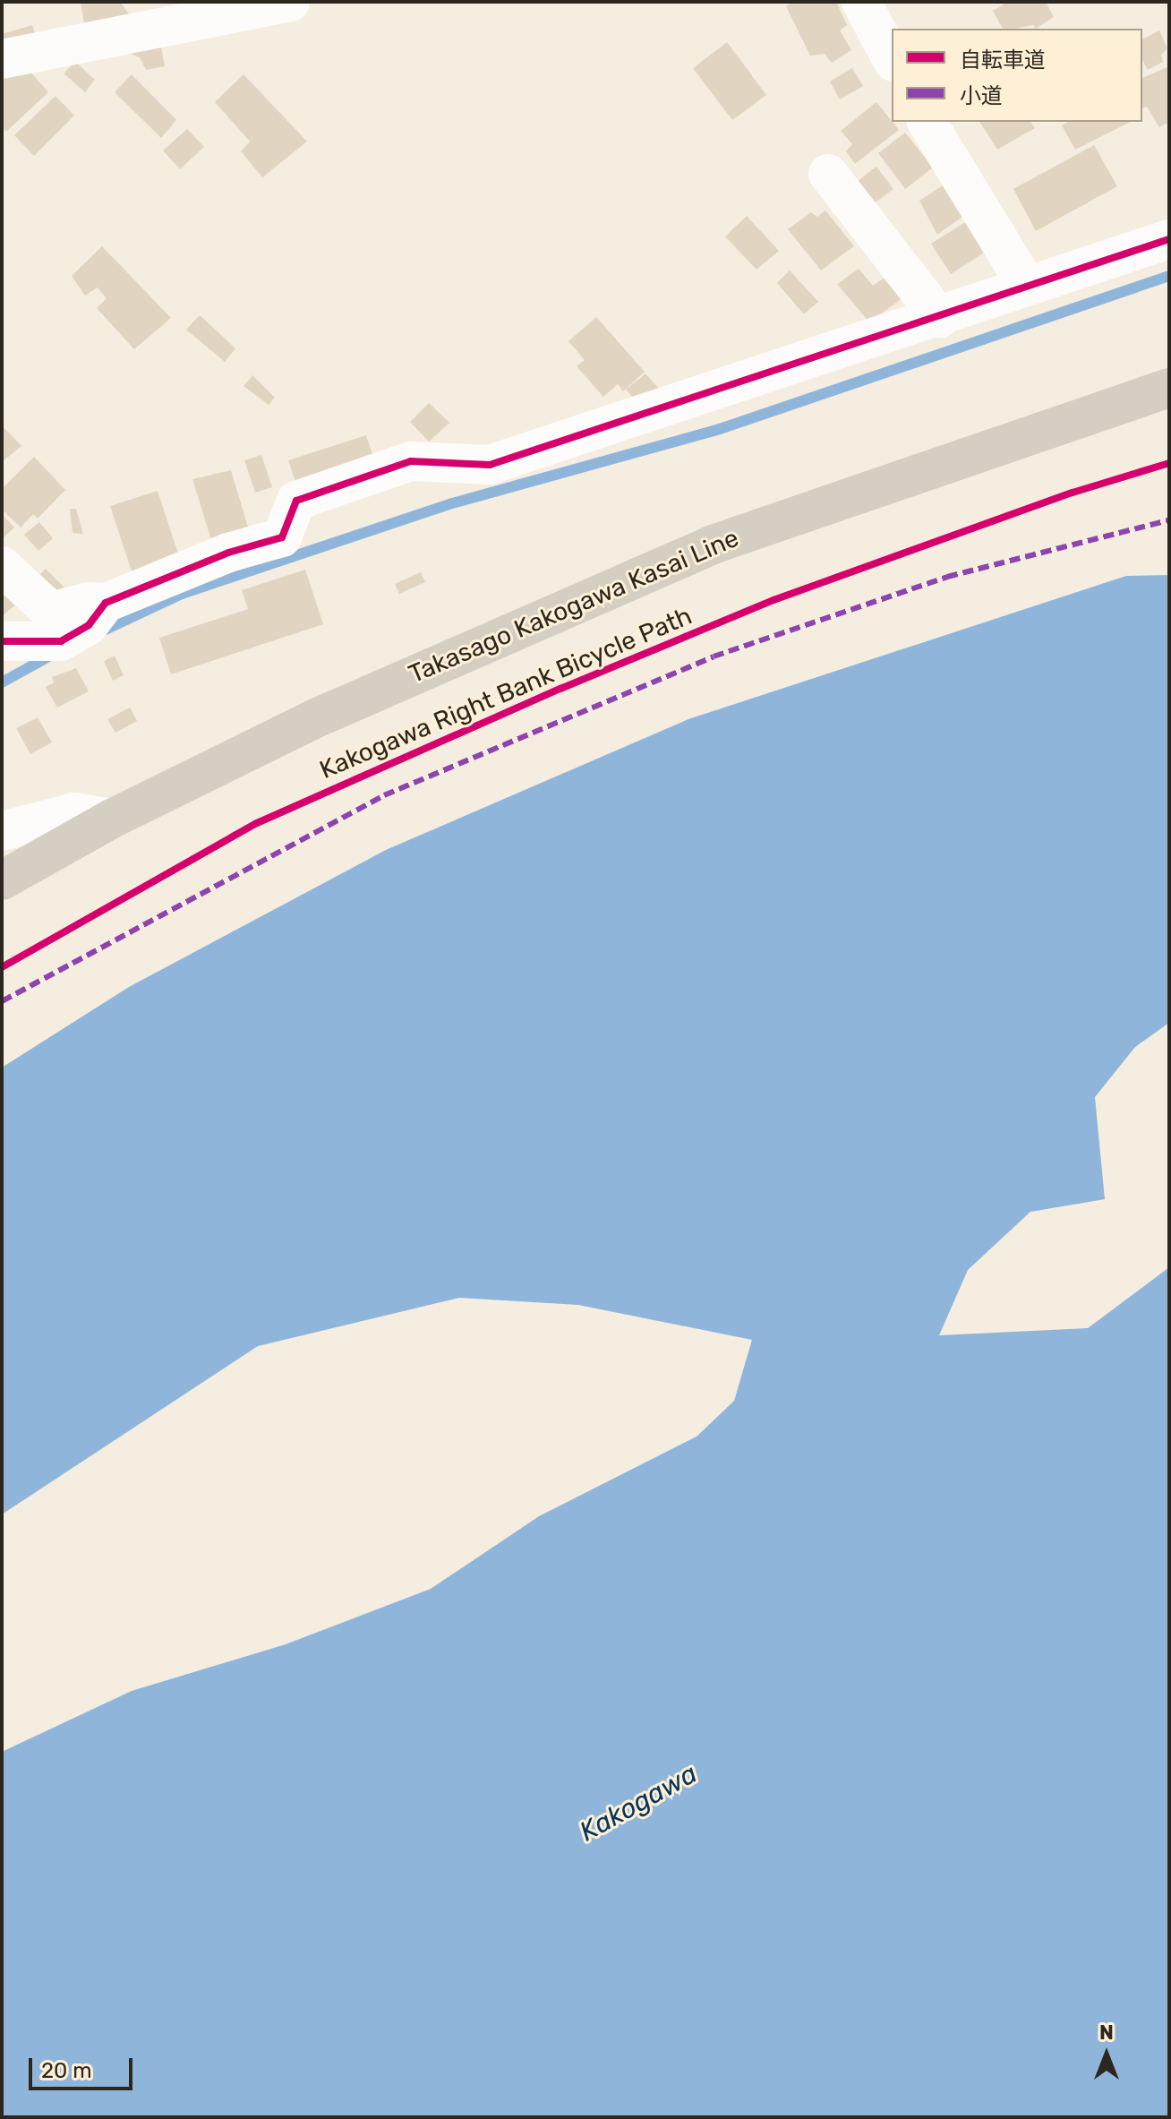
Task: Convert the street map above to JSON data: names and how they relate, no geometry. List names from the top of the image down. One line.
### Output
{"streets":{"main road":["Takasago Kakogawa Kasai Line"],"cycle path":["Kakogawa Right Bank Bicycle Path"]},"water":["Kakogawa"],"legend":["自転車道","小道"],"scale_bar":"20 m","north":"top"}
